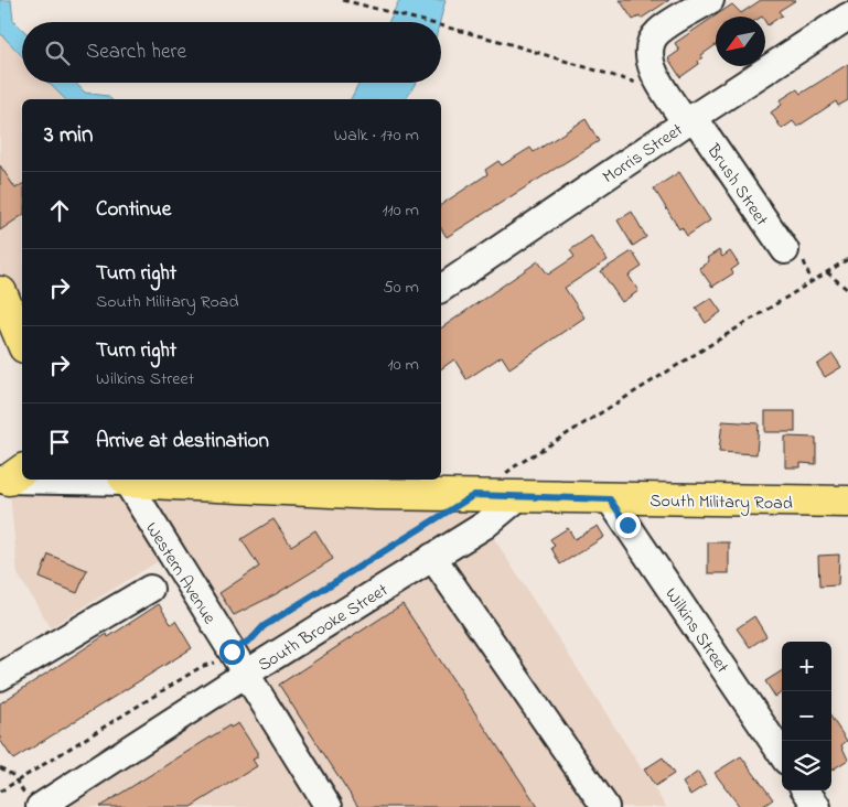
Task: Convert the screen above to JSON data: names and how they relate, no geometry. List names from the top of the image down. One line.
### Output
{"streets":{"main road":["South Military Road"],"street":["Morris Street","Brush Street","Western Avenue","South Brooke Street","Wilkins Street"]},"crossings":[["Morris Street","Brush Street"],["South Military Road","Western Avenue"],["South Military Road","South Brooke Street"],["South Military Road","Wilkins Street"],["Western Avenue","South Brooke Street"]],"north":"bottom left","page":{"search":"Search here","heading":["3 min","Walk · 170 m"],"list":[["Continue","110 m"],["Turn right","South Military Road","50 m"],["Turn right","Wilkins Street","10 m"],"Arrive at destination"],"map_buttons":["+","−"]}}
